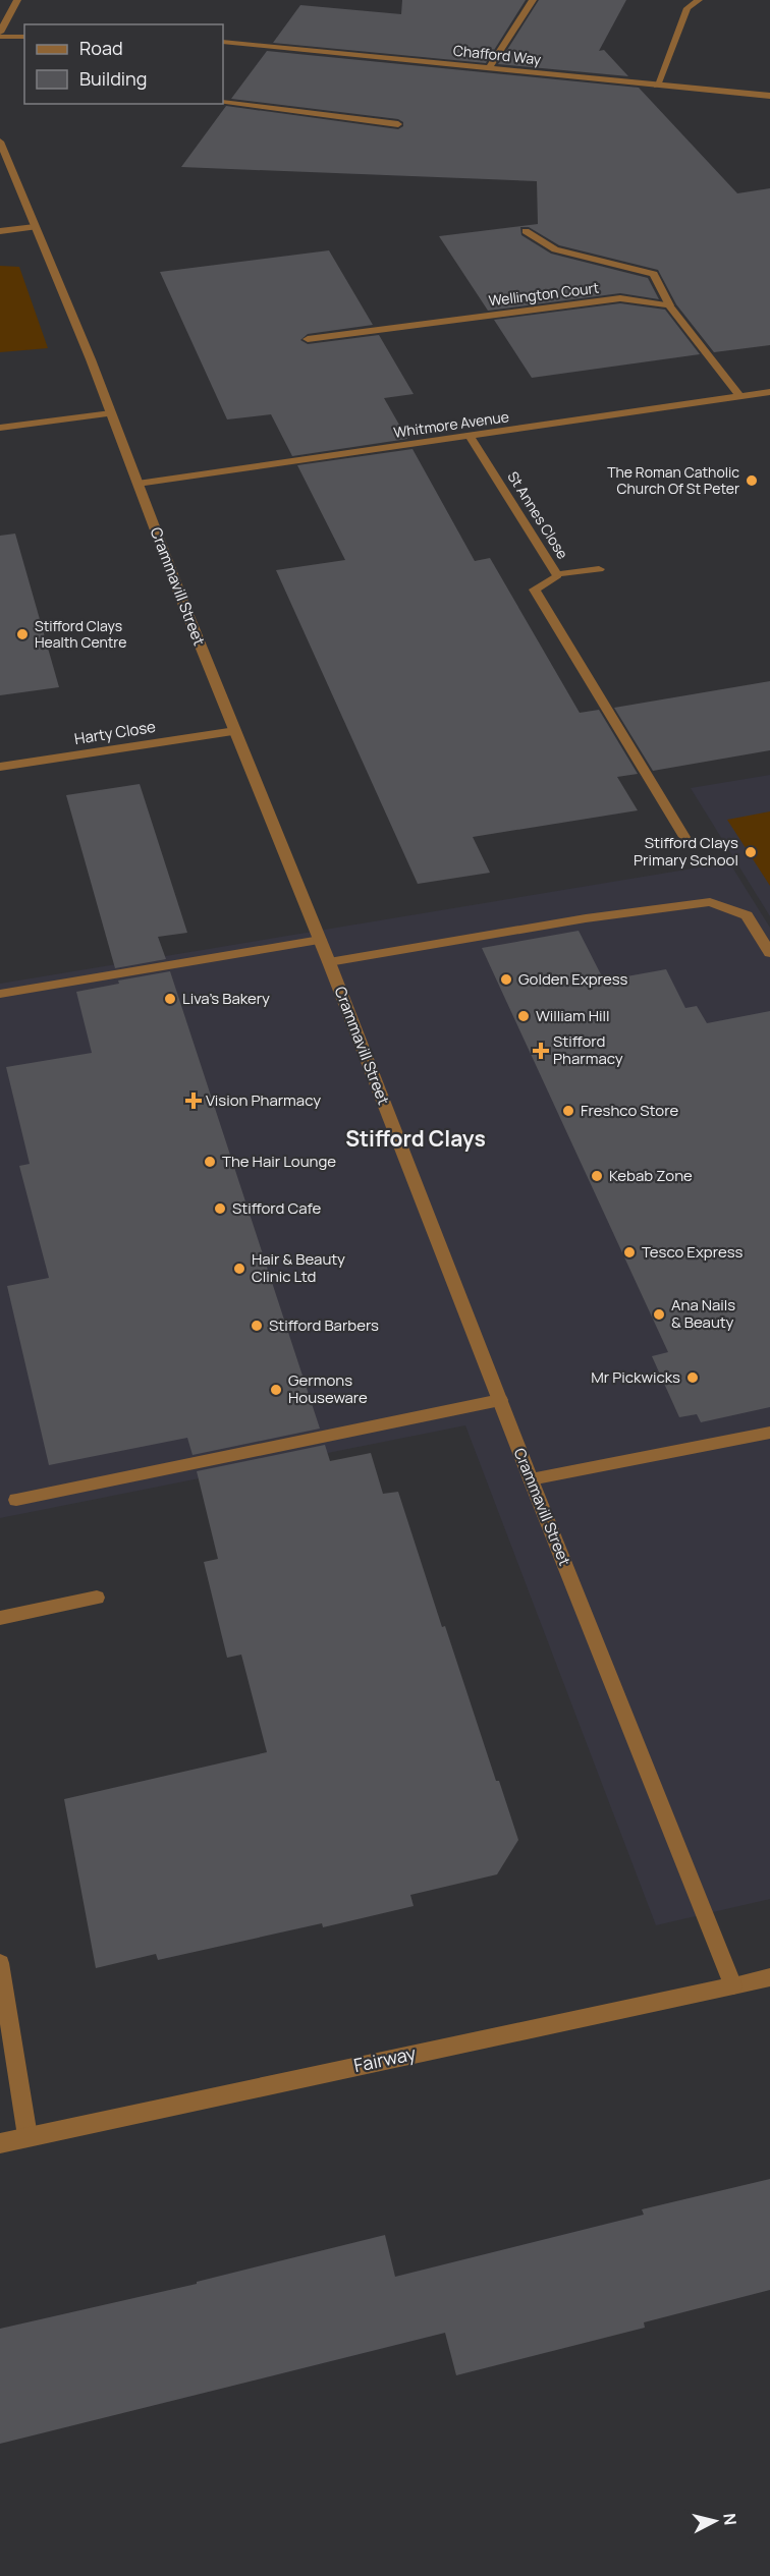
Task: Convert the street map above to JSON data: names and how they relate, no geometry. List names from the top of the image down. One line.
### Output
{"streets":{"street":["Chafford Way","Wellington Court","Whitmore Avenue","St Annes Close","Crammavill Street","Harty Close","Fairway"]},"crossings":[["Whitmore Avenue","St Annes Close"],["Whitmore Avenue","Crammavill Street"],["Crammavill Street","Harty Close"],["Crammavill Street","Fairway"]],"districts":["Stifford Clays"],"places":{"other":["The Roman Catholic Church Of St Peter","Stifford Clays Health Centre","Stifford Clays Primary School","Golden Express","Liva's Bakery","William Hill","Freshco Store","The Hair Lounge","Kebab Zone","Stifford Cafe","Tesco Express","Hair & Beauty Clinic Ltd","Ana Nails & Beauty","Stifford Barbers","Mr Pickwicks","Germons Houseware"],"health":["Stifford Pharmacy","Vision Pharmacy"]},"legend":["Road","Building"],"north":"right"}
